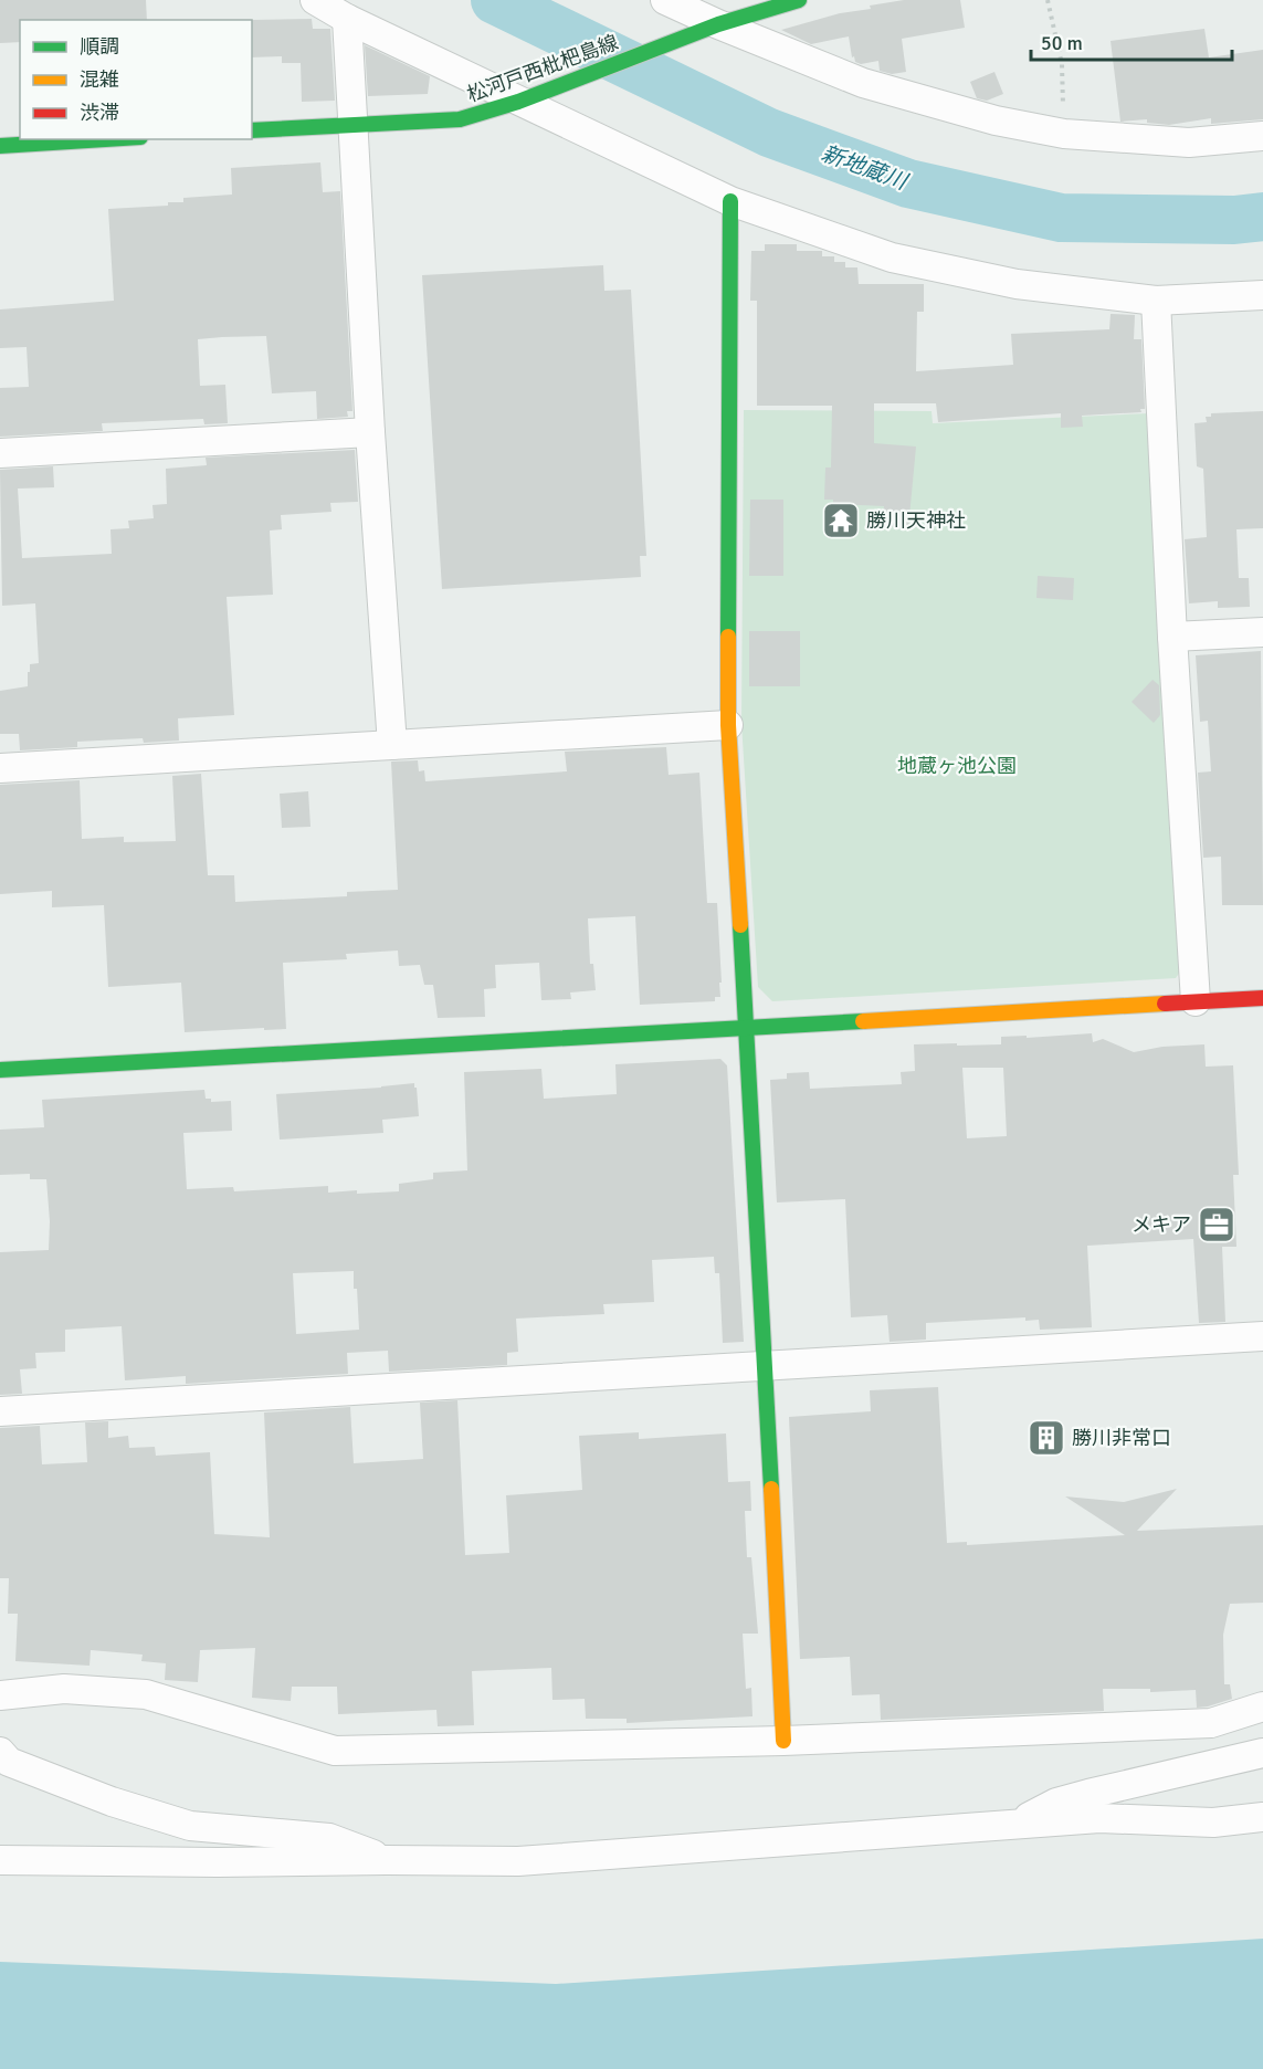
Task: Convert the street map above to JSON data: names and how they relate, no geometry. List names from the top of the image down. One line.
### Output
{"streets":{"street":["松河戸西枇杷島線"]},"water":["新地蔵川"],"parks":["地蔵ヶ池公園"],"places":{"temple":["勝川天神社"],"office":["メキア"],"building":["勝川非常口"]},"legend":["順調","混雑","渋滞"],"scale_bar":"50 m"}
